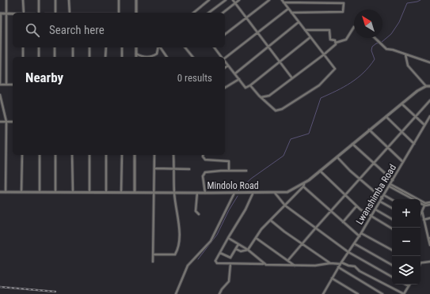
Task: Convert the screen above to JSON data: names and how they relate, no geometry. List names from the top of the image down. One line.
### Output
{"streets":{"street":["Mindolo Road","Lwanshimba Road"]},"north":"top left","page":{"search":"Search here","heading":["Nearby","0 results"],"map_buttons":["+","−"]}}
